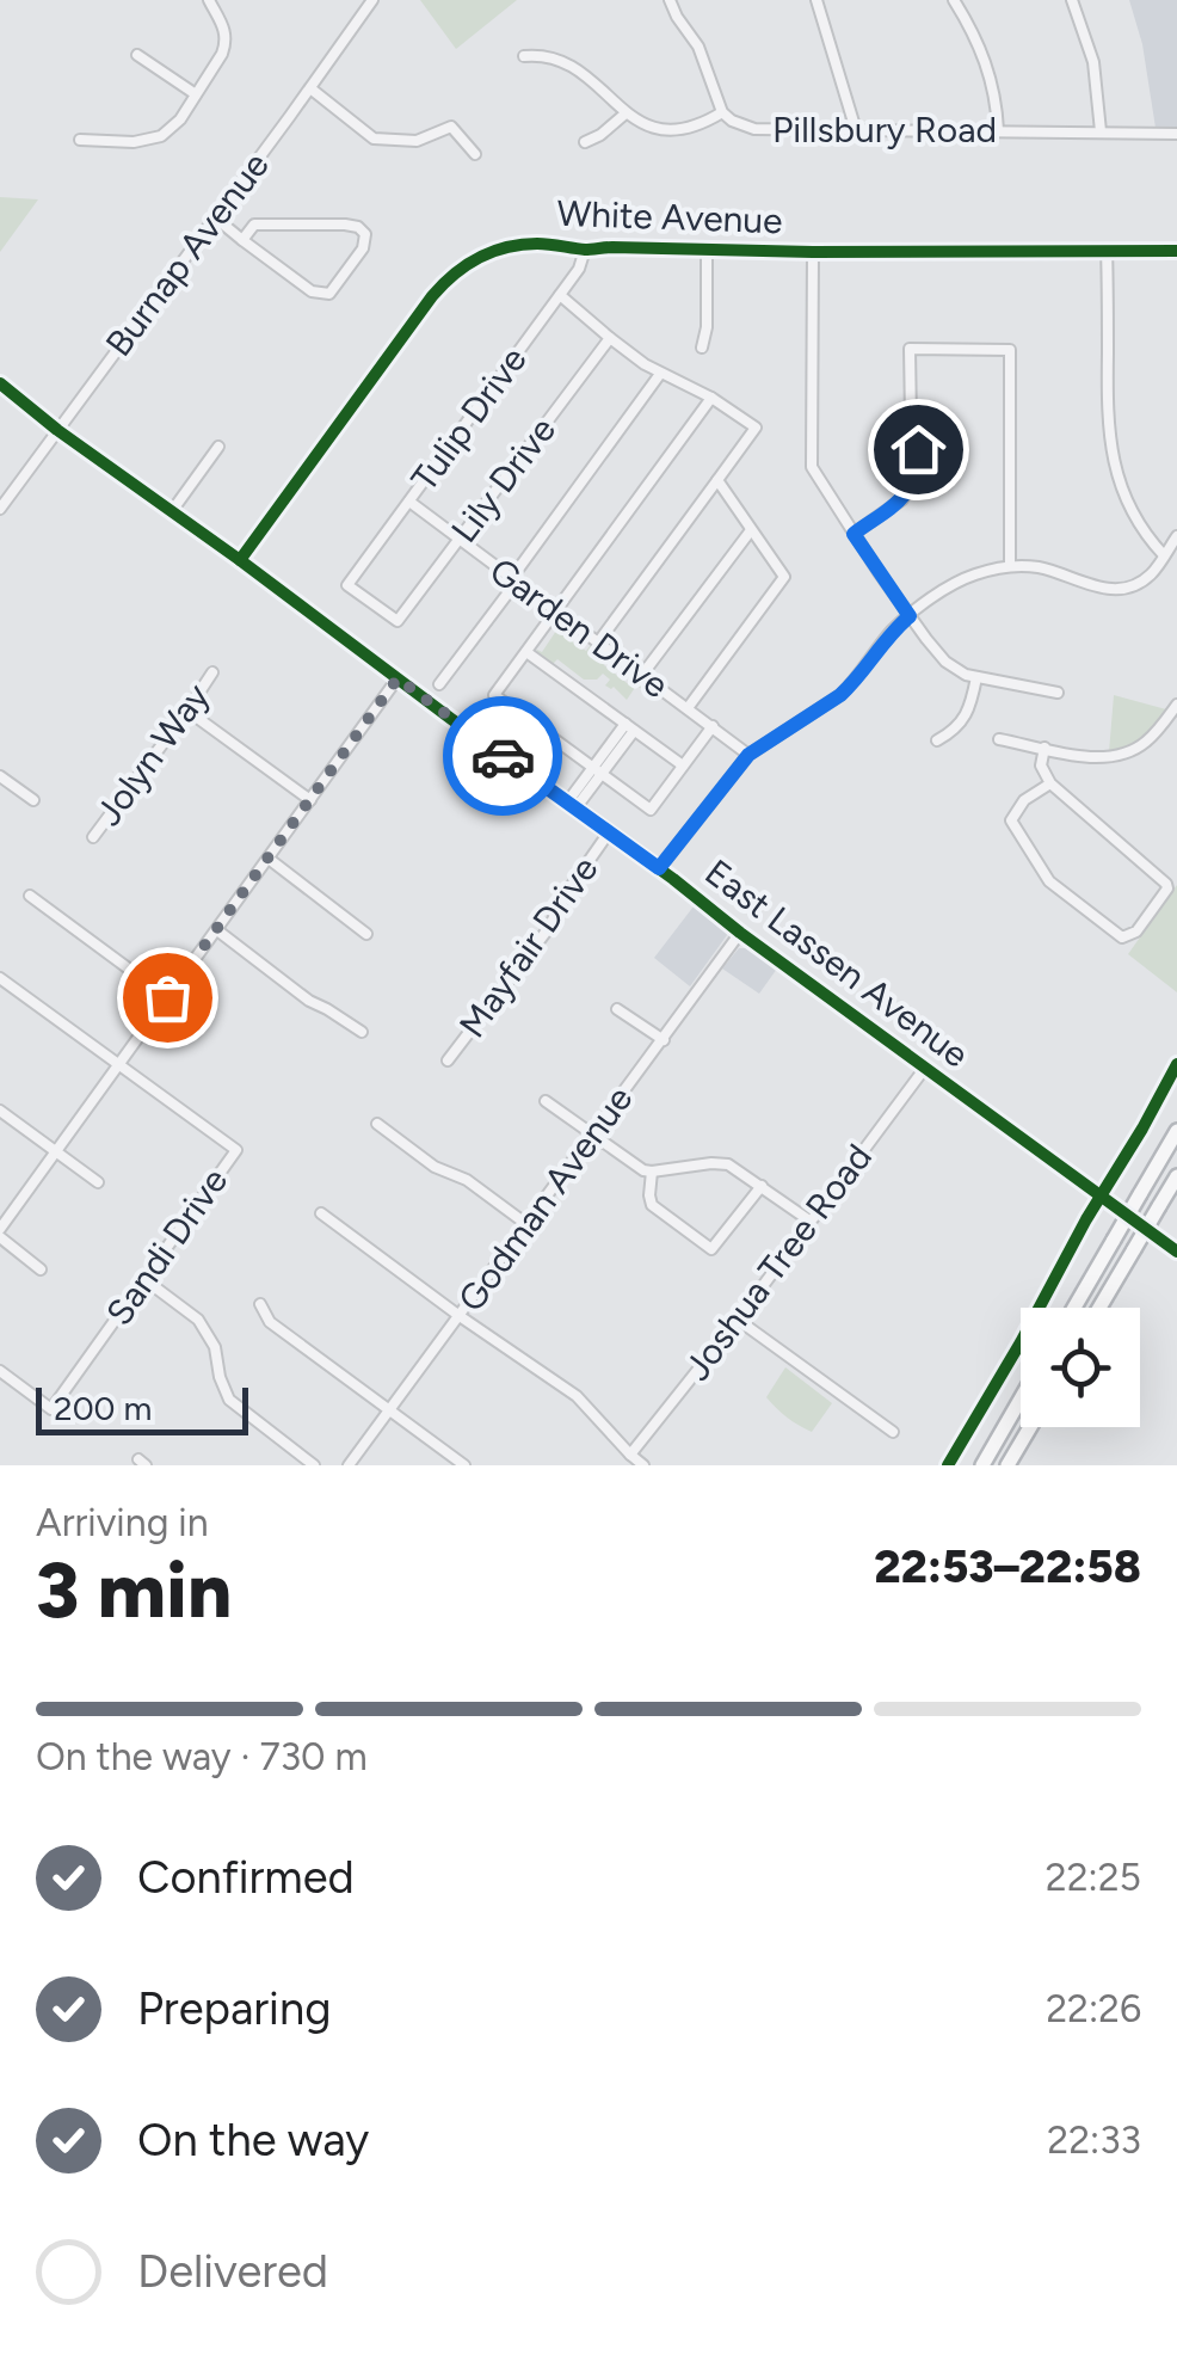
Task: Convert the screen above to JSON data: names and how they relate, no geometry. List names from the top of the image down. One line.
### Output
{"streets":{"street":["Pillsbury Road","White Avenue","Burnap Avenue","Tulip Drive","Lily Drive","Garden Drive","Jolyn Way","Mayfair Drive","East Lassen Avenue","Godman Avenue","Sandi Drive","Joshua Tree Road"]},"crossings":[["White Avenue","Tulip Drive"],["White Avenue","East Lassen Avenue"],["Burnap Avenue","East Lassen Avenue"],["Tulip Drive","Lily Drive"],["Tulip Drive","Garden Drive"],["Lily Drive","Garden Drive"],["Mayfair Drive","East Lassen Avenue"],["East Lassen Avenue","Godman Avenue"],["East Lassen Avenue","Joshua Tree Road"]],"scale_bar":"200 m","page":{"scale":"200 m","heading":["3 min","Arriving in","22:53–22:58"],"bar":"On the way · 730 m","list":[["Confirmed","22:25"],["Preparing","22:26"],["On the way","22:33"],"Delivered"]}}
